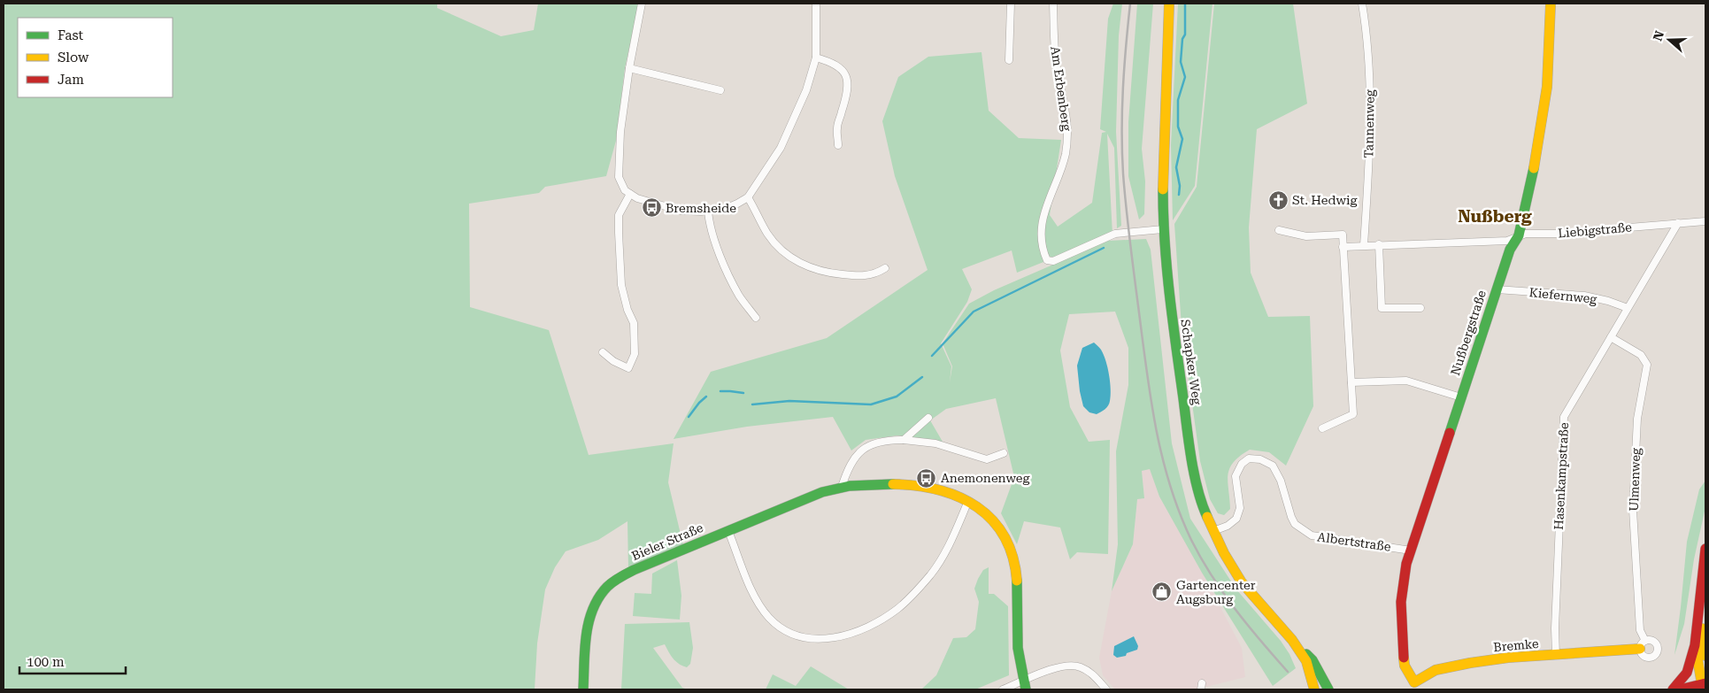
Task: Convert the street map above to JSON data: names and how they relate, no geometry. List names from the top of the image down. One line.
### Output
{"streets":{"main road":["Nußbergstraße","Schapker Weg","Bieler Straße","Bremke"],"street":["Am Erbenberg","Tannenweg","Liebigstraße","Kiefernweg","Hasenkampstraße","Ulmenweg","Albertstraße"]},"crossings":[["Am Erbenberg","Schapker Weg"],["Tannenweg","Liebigstraße"],["Liebigstraße","Nußbergstraße"],["Liebigstraße","Hasenkampstraße"],["Kiefernweg","Nußbergstraße"],["Kiefernweg","Hasenkampstraße"],["Nußbergstraße","Albertstraße"],["Nußbergstraße","Bremke"],["Schapker Weg","Albertstraße"],["Hasenkampstraße","Ulmenweg"],["Hasenkampstraße","Bremke"],["Ulmenweg","Bremke"]],"districts":["Nußberg"],"places":{"church":["St. Hedwig"],"bus stop":["Bremsheide","Anemonenweg"],"shop":["Gartencenter Augsburg"]},"legend":["Fast","Slow","Jam"],"scale_bar":"100 m","north":"left"}
